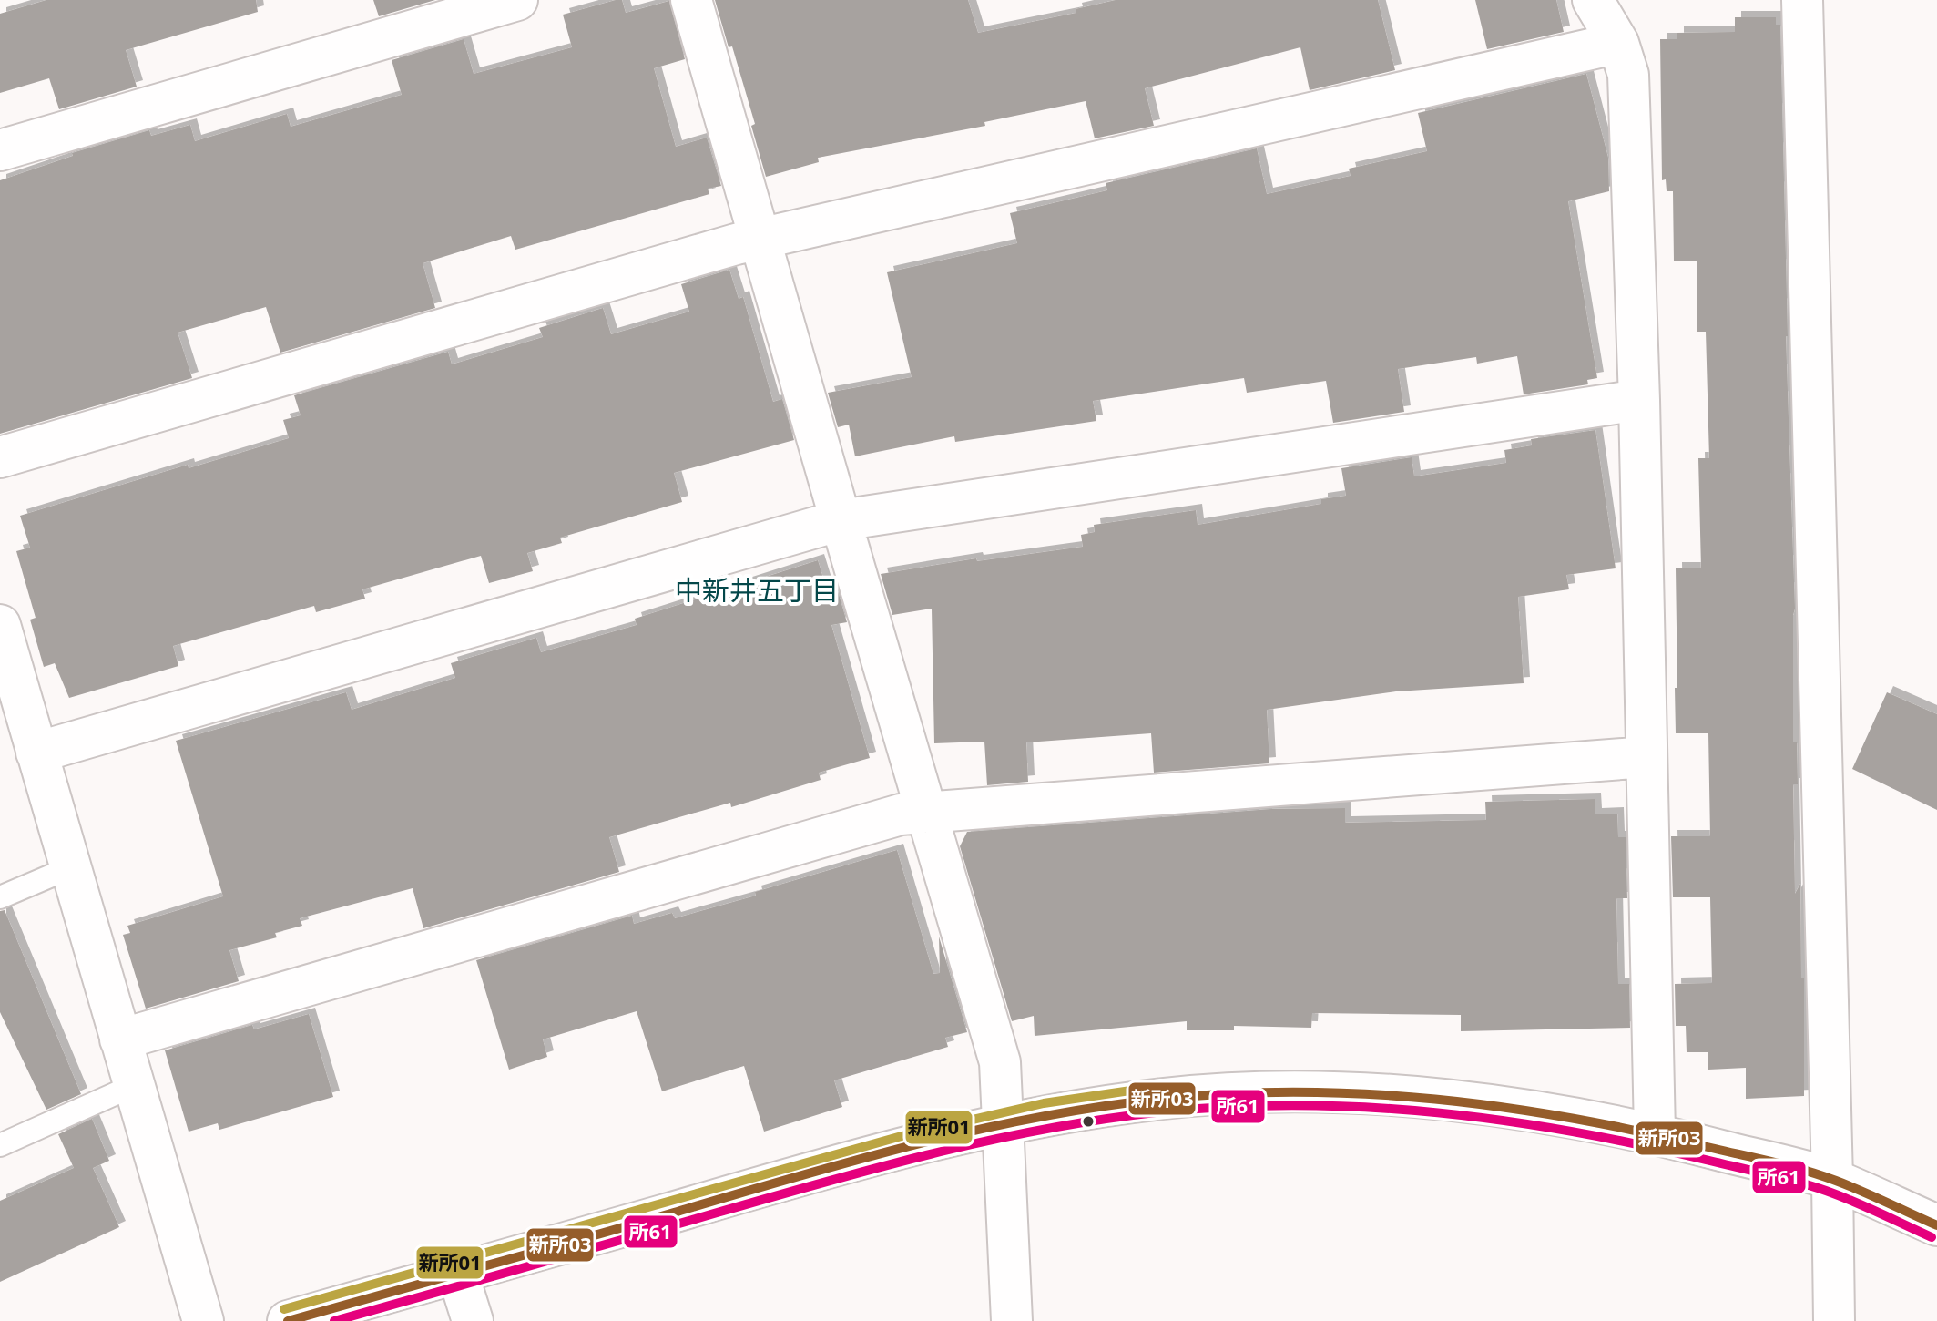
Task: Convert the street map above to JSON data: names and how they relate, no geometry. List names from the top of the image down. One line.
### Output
{"districts":["中新井五丁目"],"lines":["transit line 新所01","transit line 新所03","transit line 所61"]}
